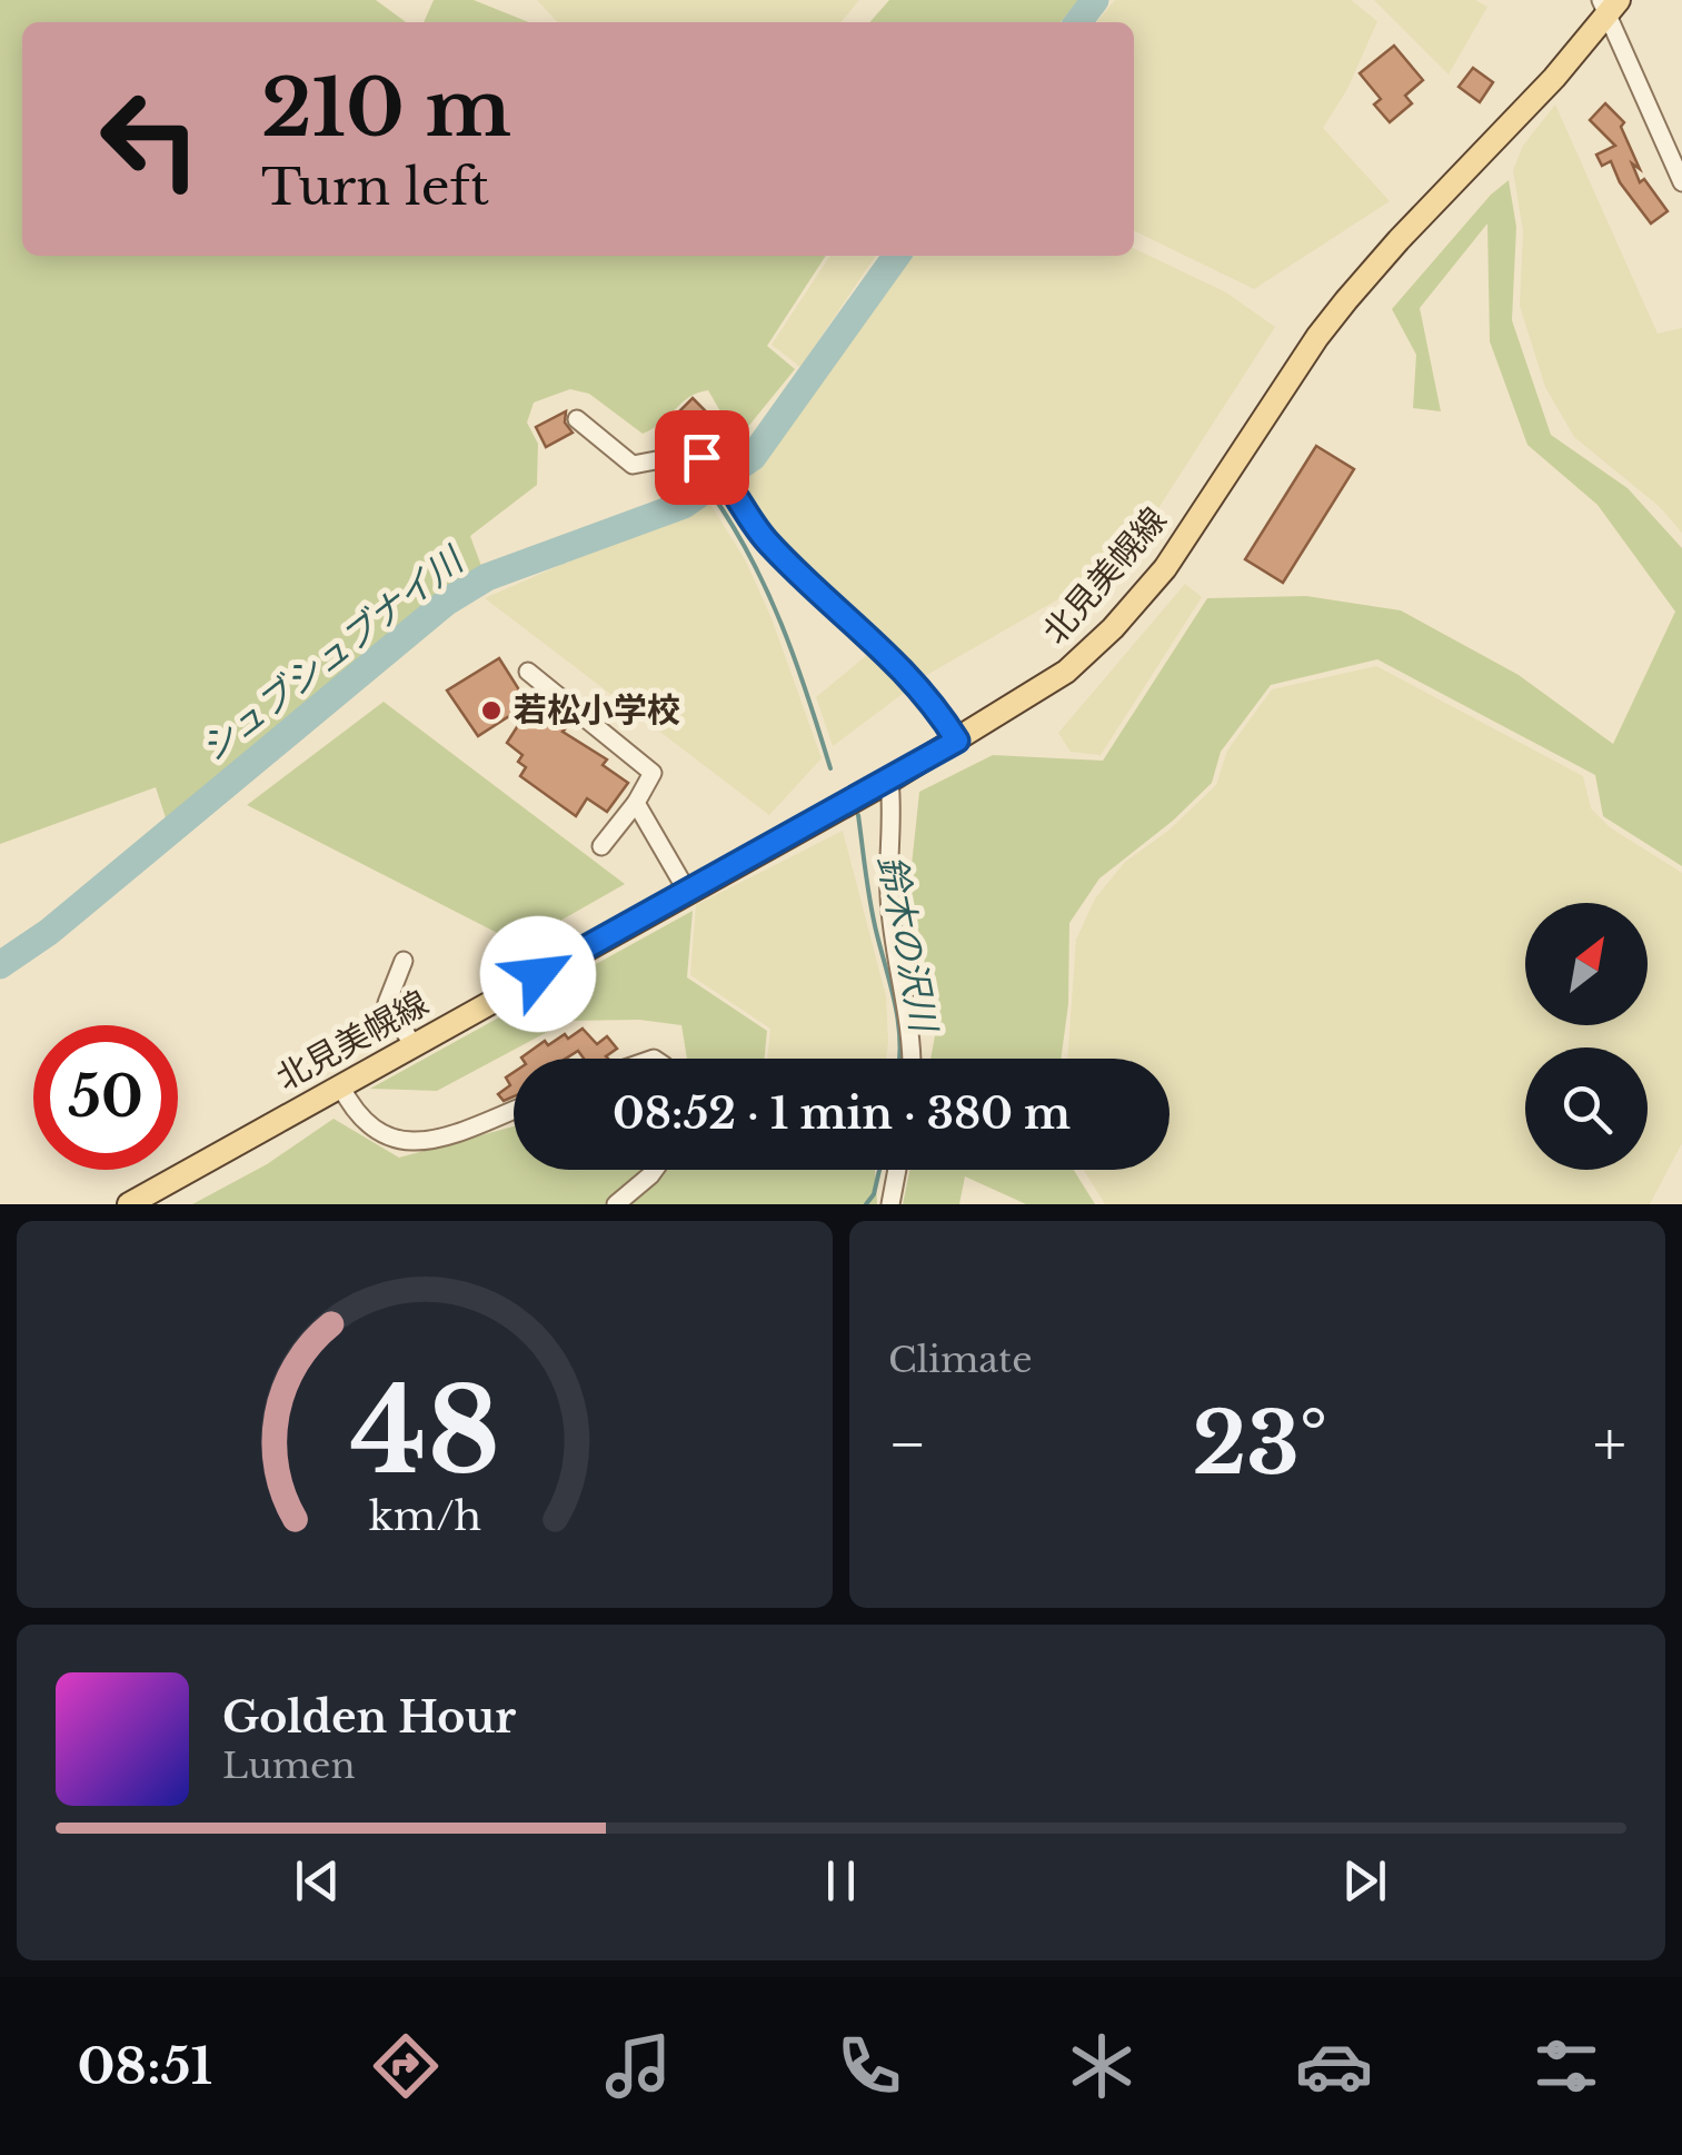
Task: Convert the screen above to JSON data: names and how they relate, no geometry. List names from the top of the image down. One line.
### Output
{"streets":{"main road":["北見美幌線"]},"water":["シュブシュブナイ川","鈴木の沢川"],"places":["若松小学校"],"north":"top right","page":{"turn":["210 m","Turn left"],"limit":"50","trip":"08:52 · 1 min · 380 m","tile":"Climate","heat":["−","23°","+"],"song":["Golden Hour","Lumen"],"tabs":"08:51","gauge":["48","km/h"]}}
